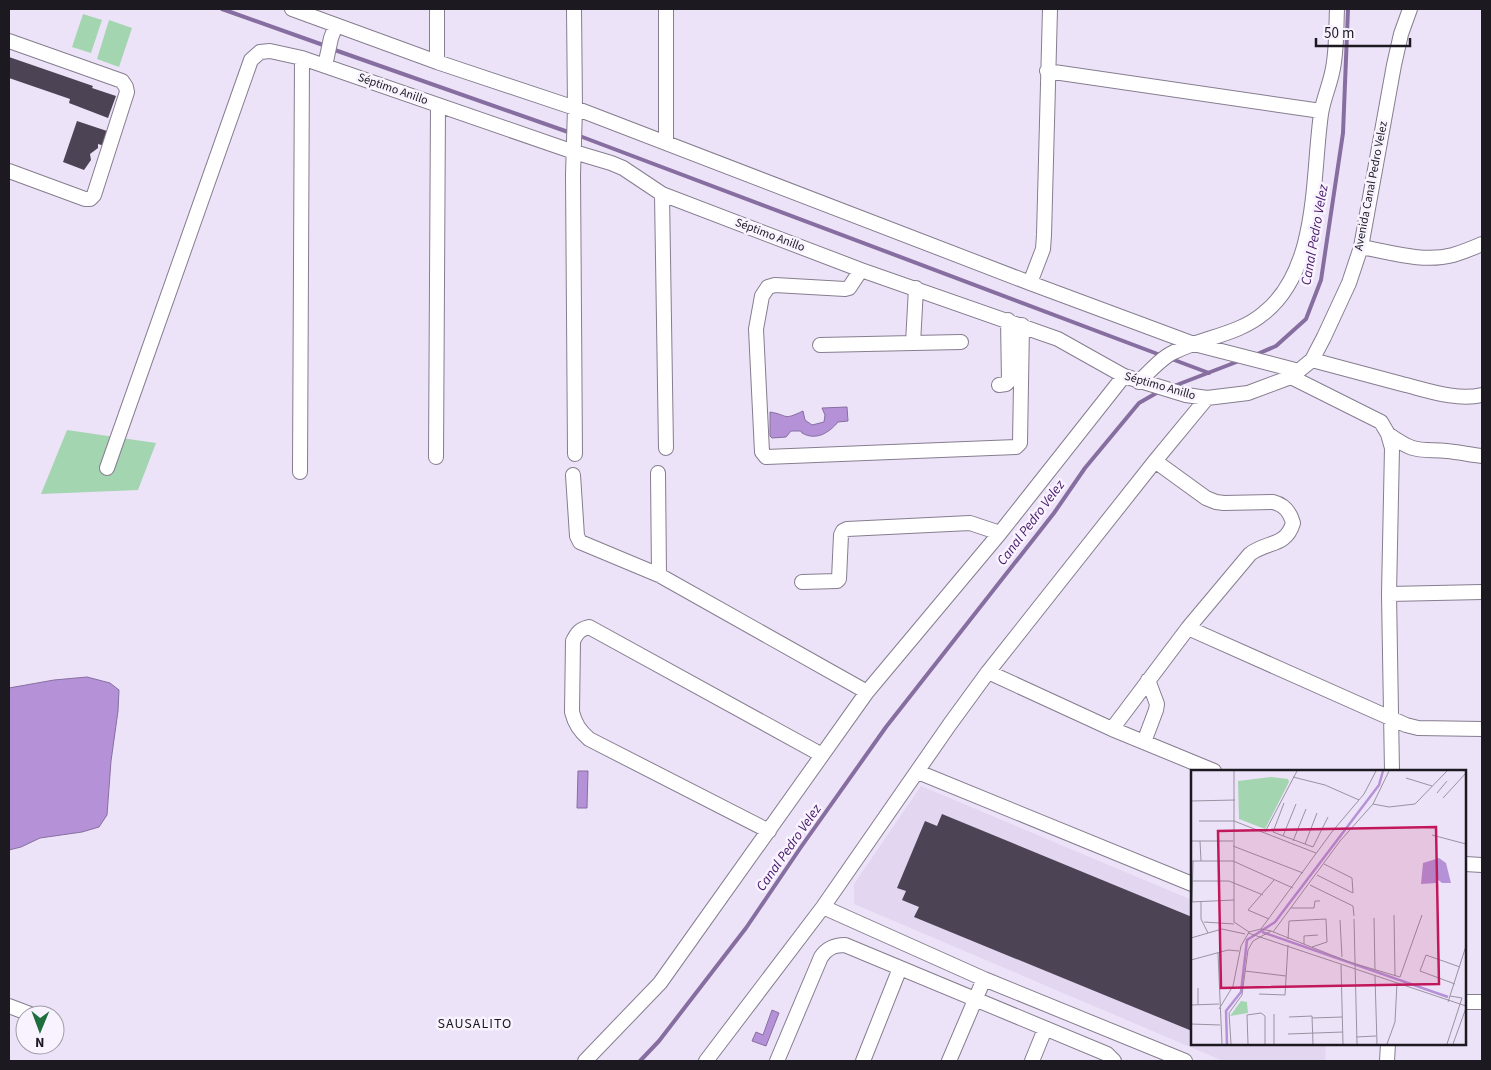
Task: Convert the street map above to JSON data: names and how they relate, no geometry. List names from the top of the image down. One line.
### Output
{"streets":{"street":["Séptimo Anillo","Avenida Canal Pedro Velez"]},"crossings":[["Séptimo Anillo","Avenida Canal Pedro Velez"]],"districts":["SAUSALITO"],"water":["Canal Pedro Velez"],"scale_bar":"50 m","north":"bottom"}
